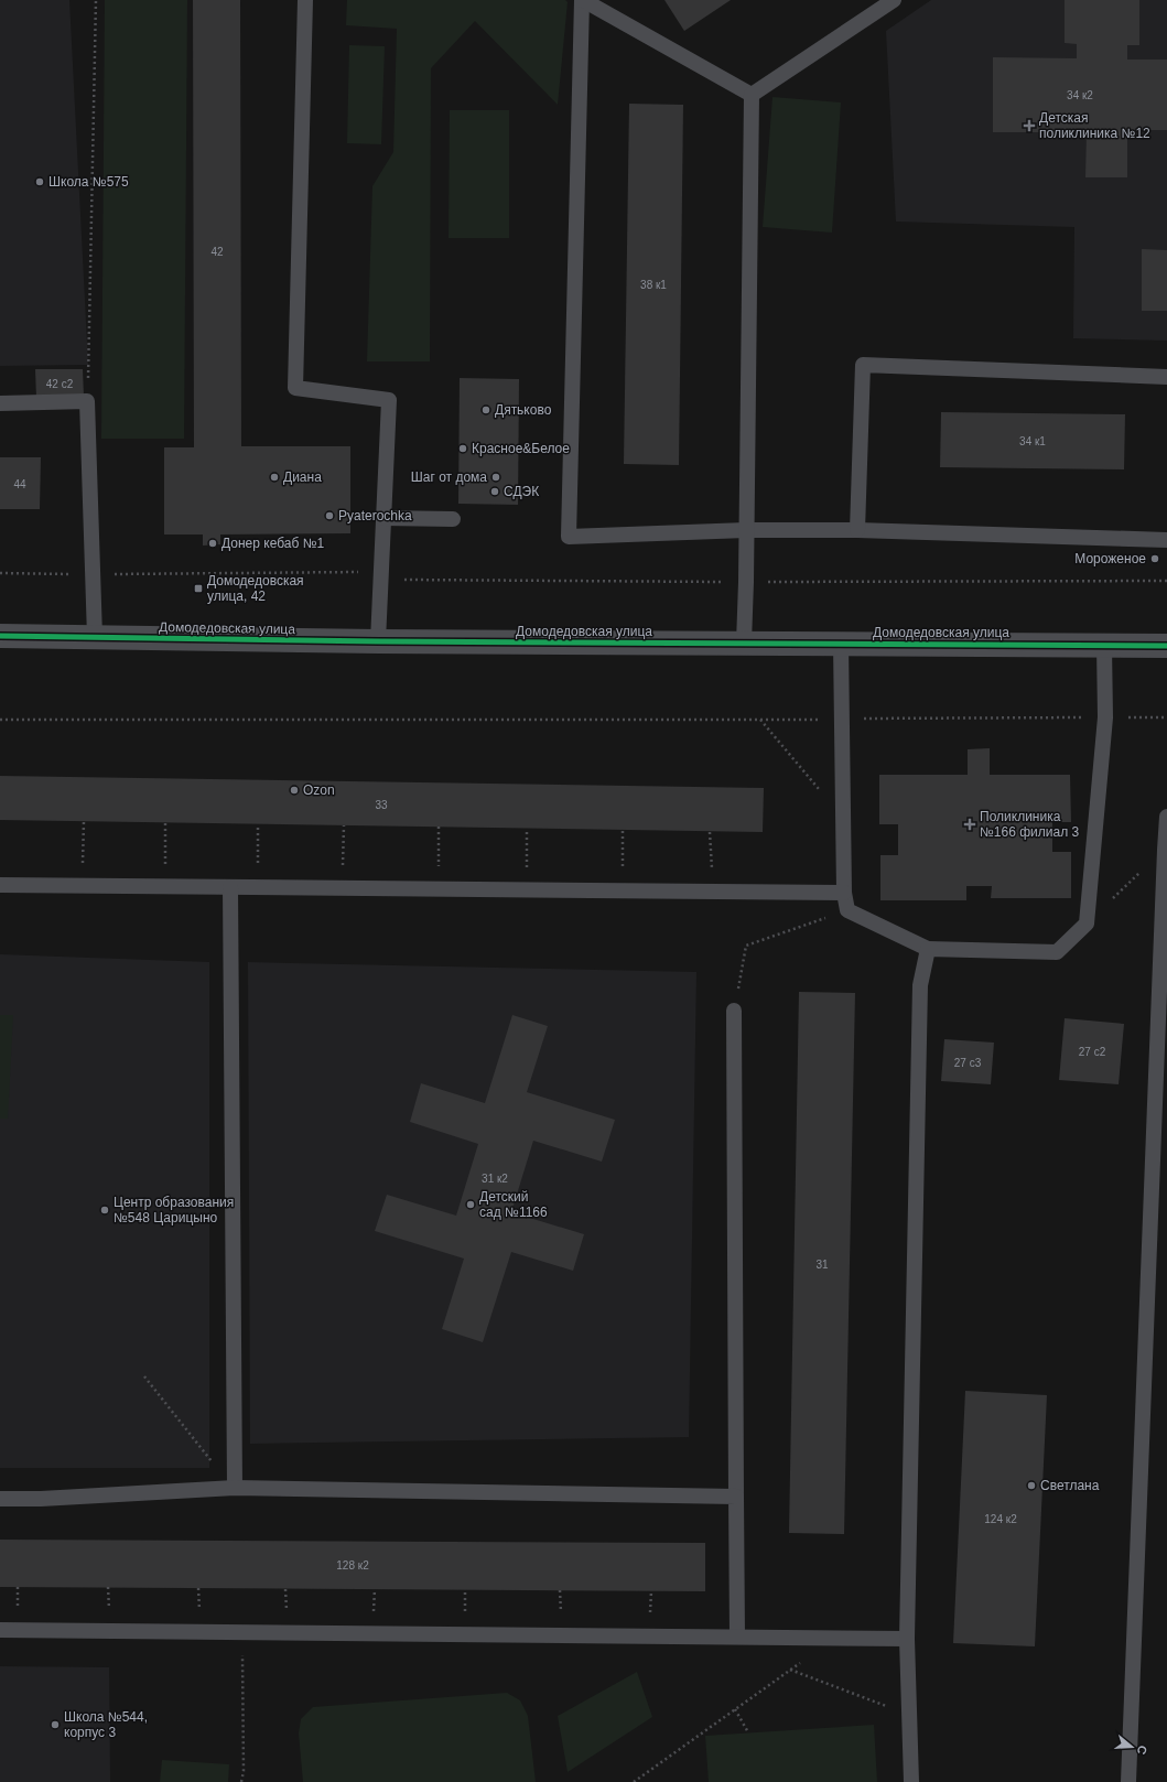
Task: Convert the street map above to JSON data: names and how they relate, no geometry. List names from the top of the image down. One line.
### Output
{"streets":{"street":["Домодедовская улица"]},"places":{"health":["Детская поликлиника №12","Поликлиника №166 филиал 3"],"other":["Школа №575","Дятьково","Красное&Белое","Диана","Шаг от дома","СДЭК","Pyaterochka","Донер кебаб №1","Мороженое","Ozon","Детский сад №1166","Центр образования №548 Царицыно","Светлана","Школа №544, корпус 3"],"transit":["Домодедовская улица, 42"]},"house_numbers":["34 к2","42","38 к1","42 с2","34 к1","44","33","27 с2","27 с3","31 к2","31","124 к2","128 к2"],"north":"right"}
